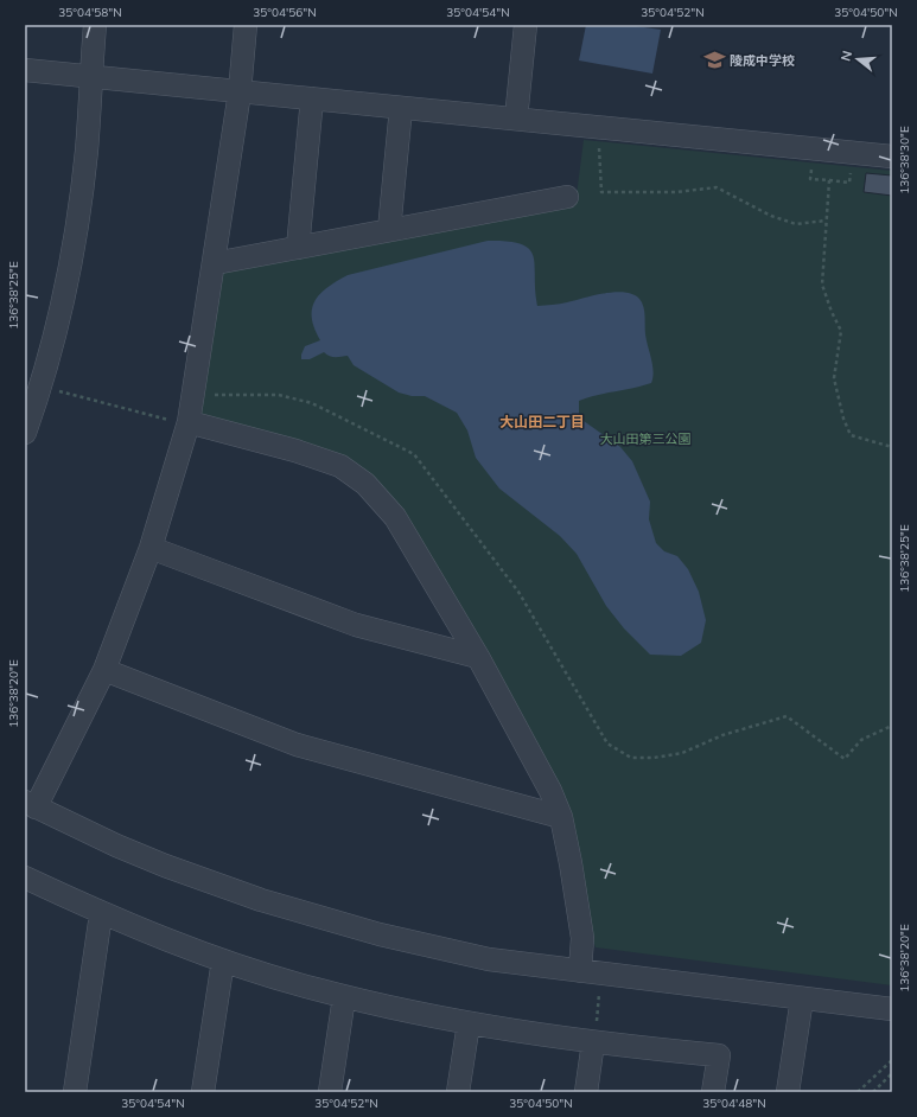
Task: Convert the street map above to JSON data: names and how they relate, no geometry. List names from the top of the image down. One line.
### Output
{"districts":["大山田二丁目"],"parks":["大山田第三公園"],"places":{"school or university":["陵成中学校"]},"north":"left","coordinates":["35°04'58\"N","35°04'56\"N","35°04'54\"N","35°04'52\"N","35°04'50\"N","136°38'30\"E","136°38'25\"E","136°38'20\"E","35°04'48\"N"]}
